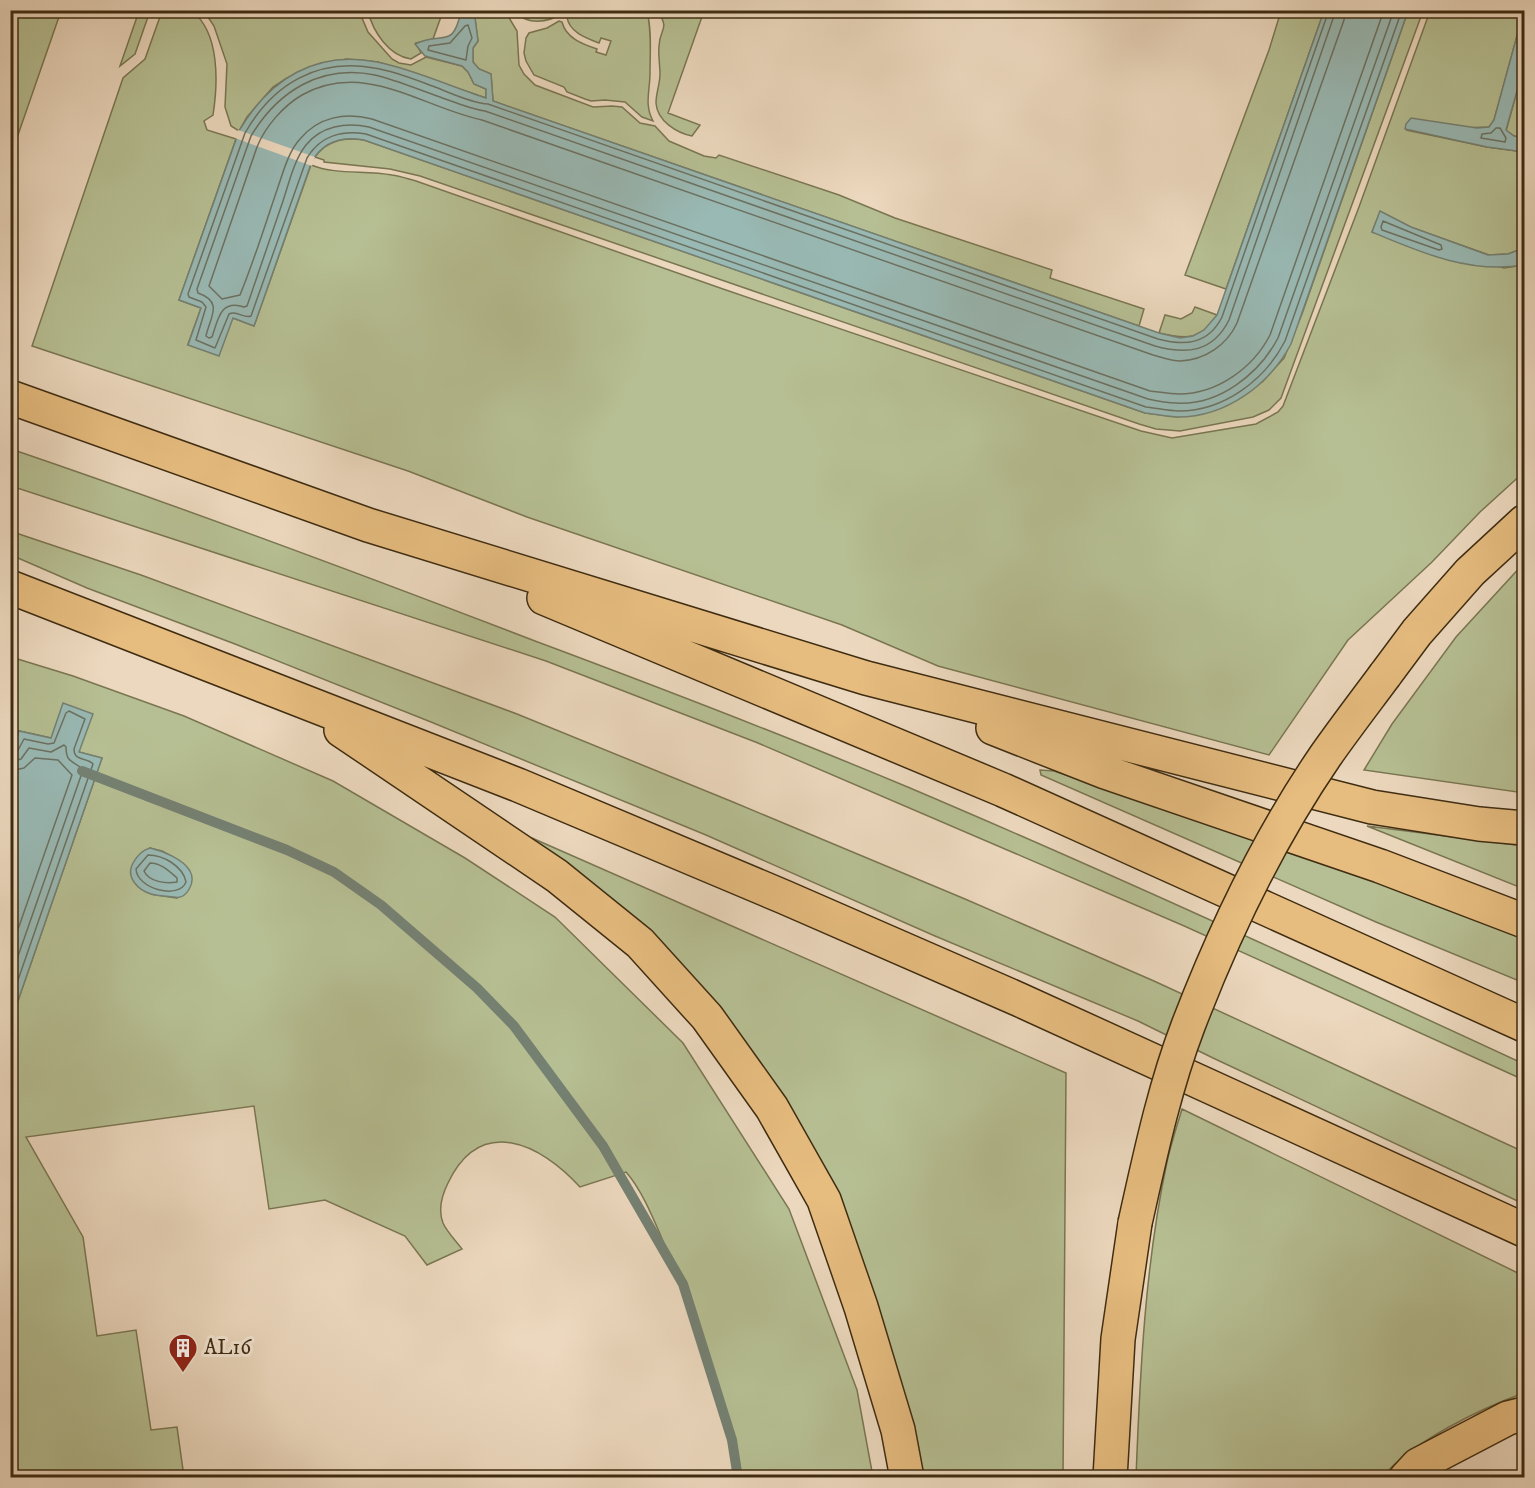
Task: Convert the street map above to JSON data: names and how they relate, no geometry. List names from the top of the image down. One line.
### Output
{"places":{"building":["AL16"]}}
